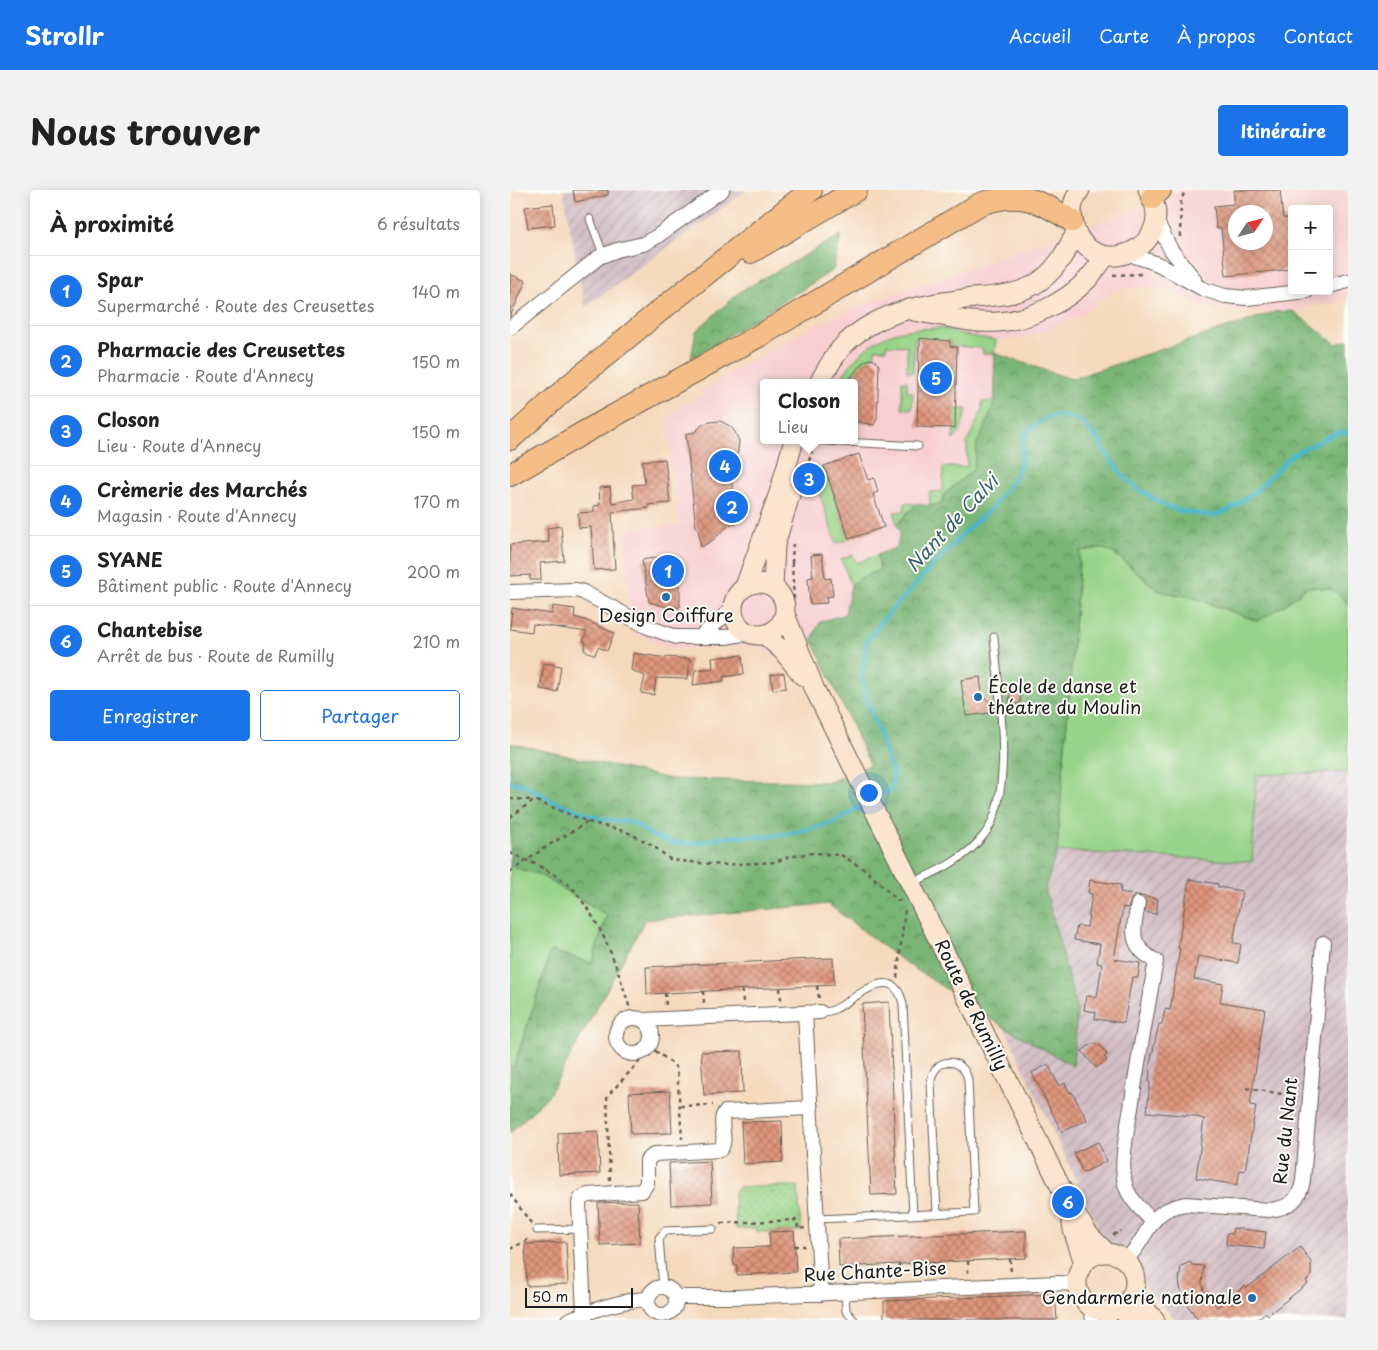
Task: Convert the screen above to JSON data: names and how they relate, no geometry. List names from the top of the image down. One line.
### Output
{"streets":{"main road":["Route de Rumilly"],"street":["Rue du Nant","Rue Chante-Bise"]},"crossings":[["Route de Rumilly","Rue du Nant"],["Route de Rumilly","Rue Chante-Bise"],["Rue du Nant","Rue Chante-Bise"]],"water":["Nant de Calvi"],"places":["Design Coiffure","École de danse et théatre du Moulin","Gendarmerie nationale"],"scale_bar":"50 m","north":"top right","page":{"header":"Strollr","nav":["Accueil","Carte","À propos","Contact"],"title":"Nous trouver","buttons":["Itinéraire",["Enregistrer","Partager"]],"heading":["À proximité","6 résultats"],"map_buttons":["+","−"],"list":[{"mark":"1","name":"Spar","note":"Supermarché · Route des Creusettes","value":"140 m"},{"mark":"2","name":"Pharmacie des Creusettes","note":"Pharmacie · Route d'Annecy","value":"150 m"},{"mark":"3","name":"Closon","note":"Lieu · Route d'Annecy","value":"150 m"},{"mark":"4","name":"Crèmerie des Marchés","note":"Magasin · Route d'Annecy","value":"170 m"},{"mark":"5","name":"SYANE","note":"Bâtiment public · Route d'Annecy","value":"200 m"},{"mark":"6","name":"Chantebise","note":"Arrêt de bus · Route de Rumilly","value":"210 m"}],"pins":["5","4","3","2","1","6"],"popup":["Closon","Lieu"],"scale":"50 m"}}
